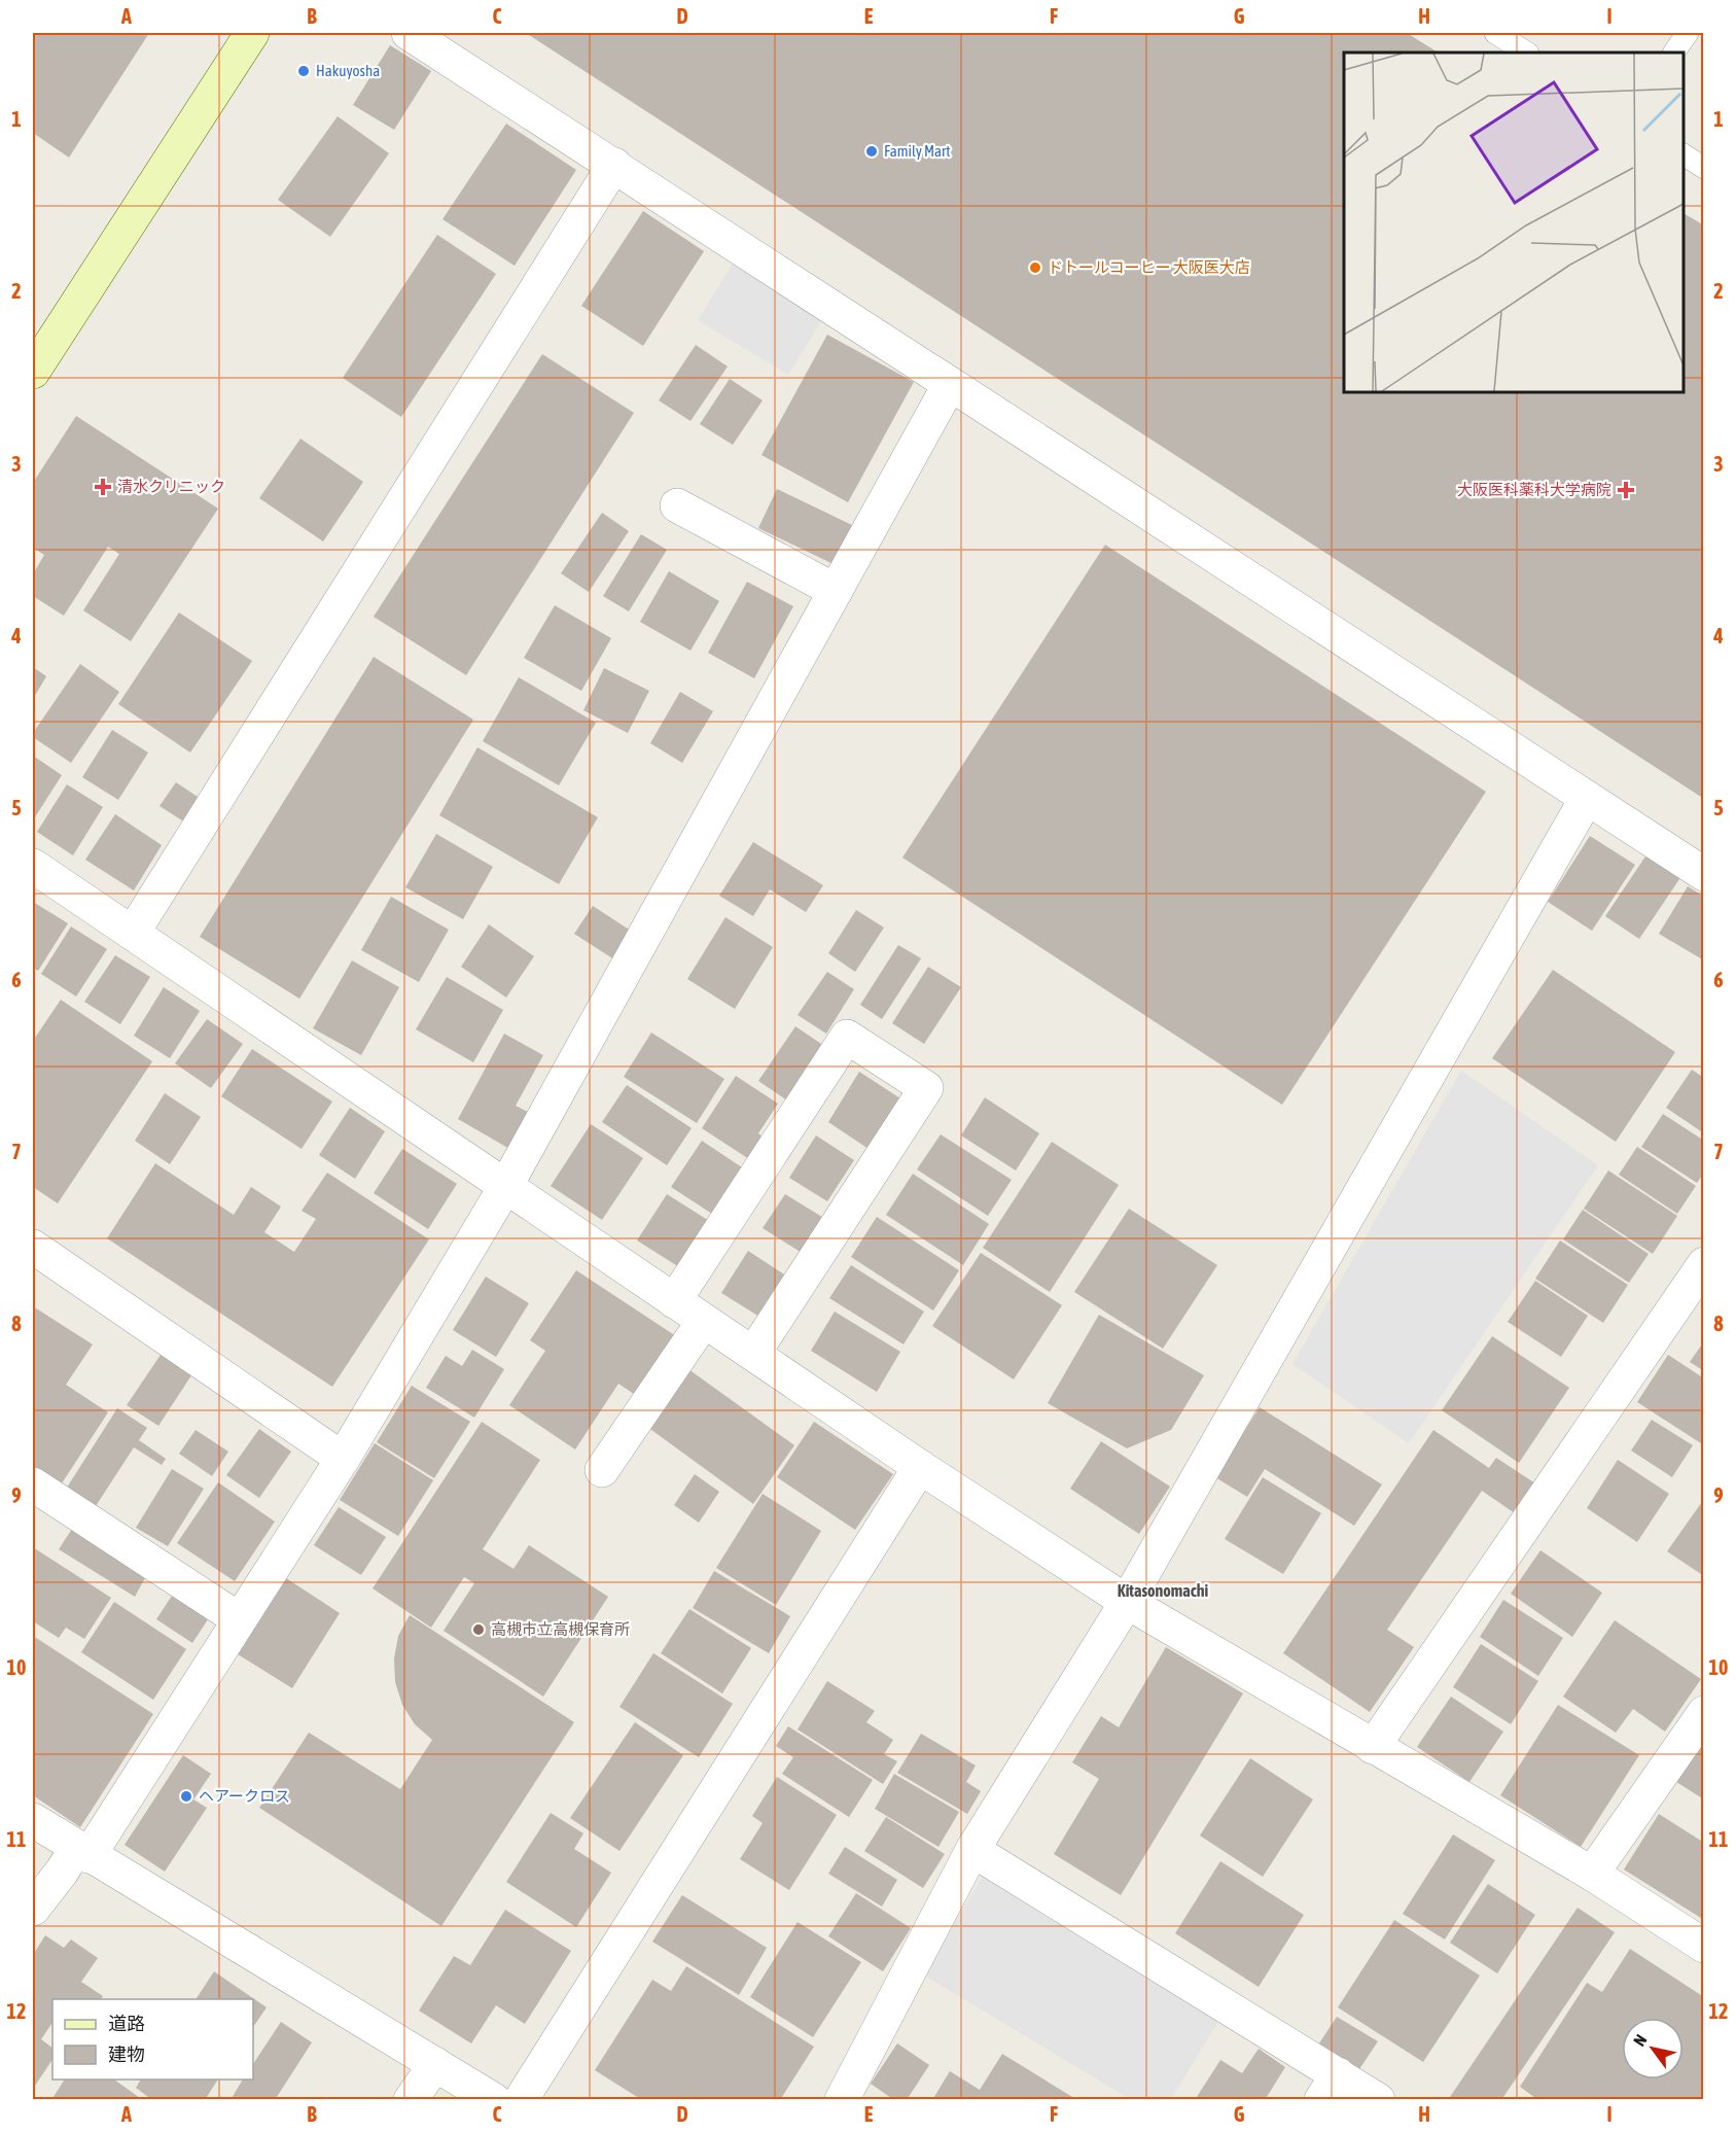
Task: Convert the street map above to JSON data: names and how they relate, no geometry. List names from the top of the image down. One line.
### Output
{"districts":["Kitasonomachi"],"places":{"other":["Hakuyosha","Family Mart","ドトールコーヒー 大阪医大店","高槻市立高槻保育所","ヘアークロス"],"health":["清水クリニック","大阪医科薬科大学病院"]},"legend":["道路","建物"],"north":"top left","grid":{"columns":["A","B","C","D","E","F","G","H","I"],"rows":["1","2","3","4","5","6","7","8","9","10","11","12"]}}
